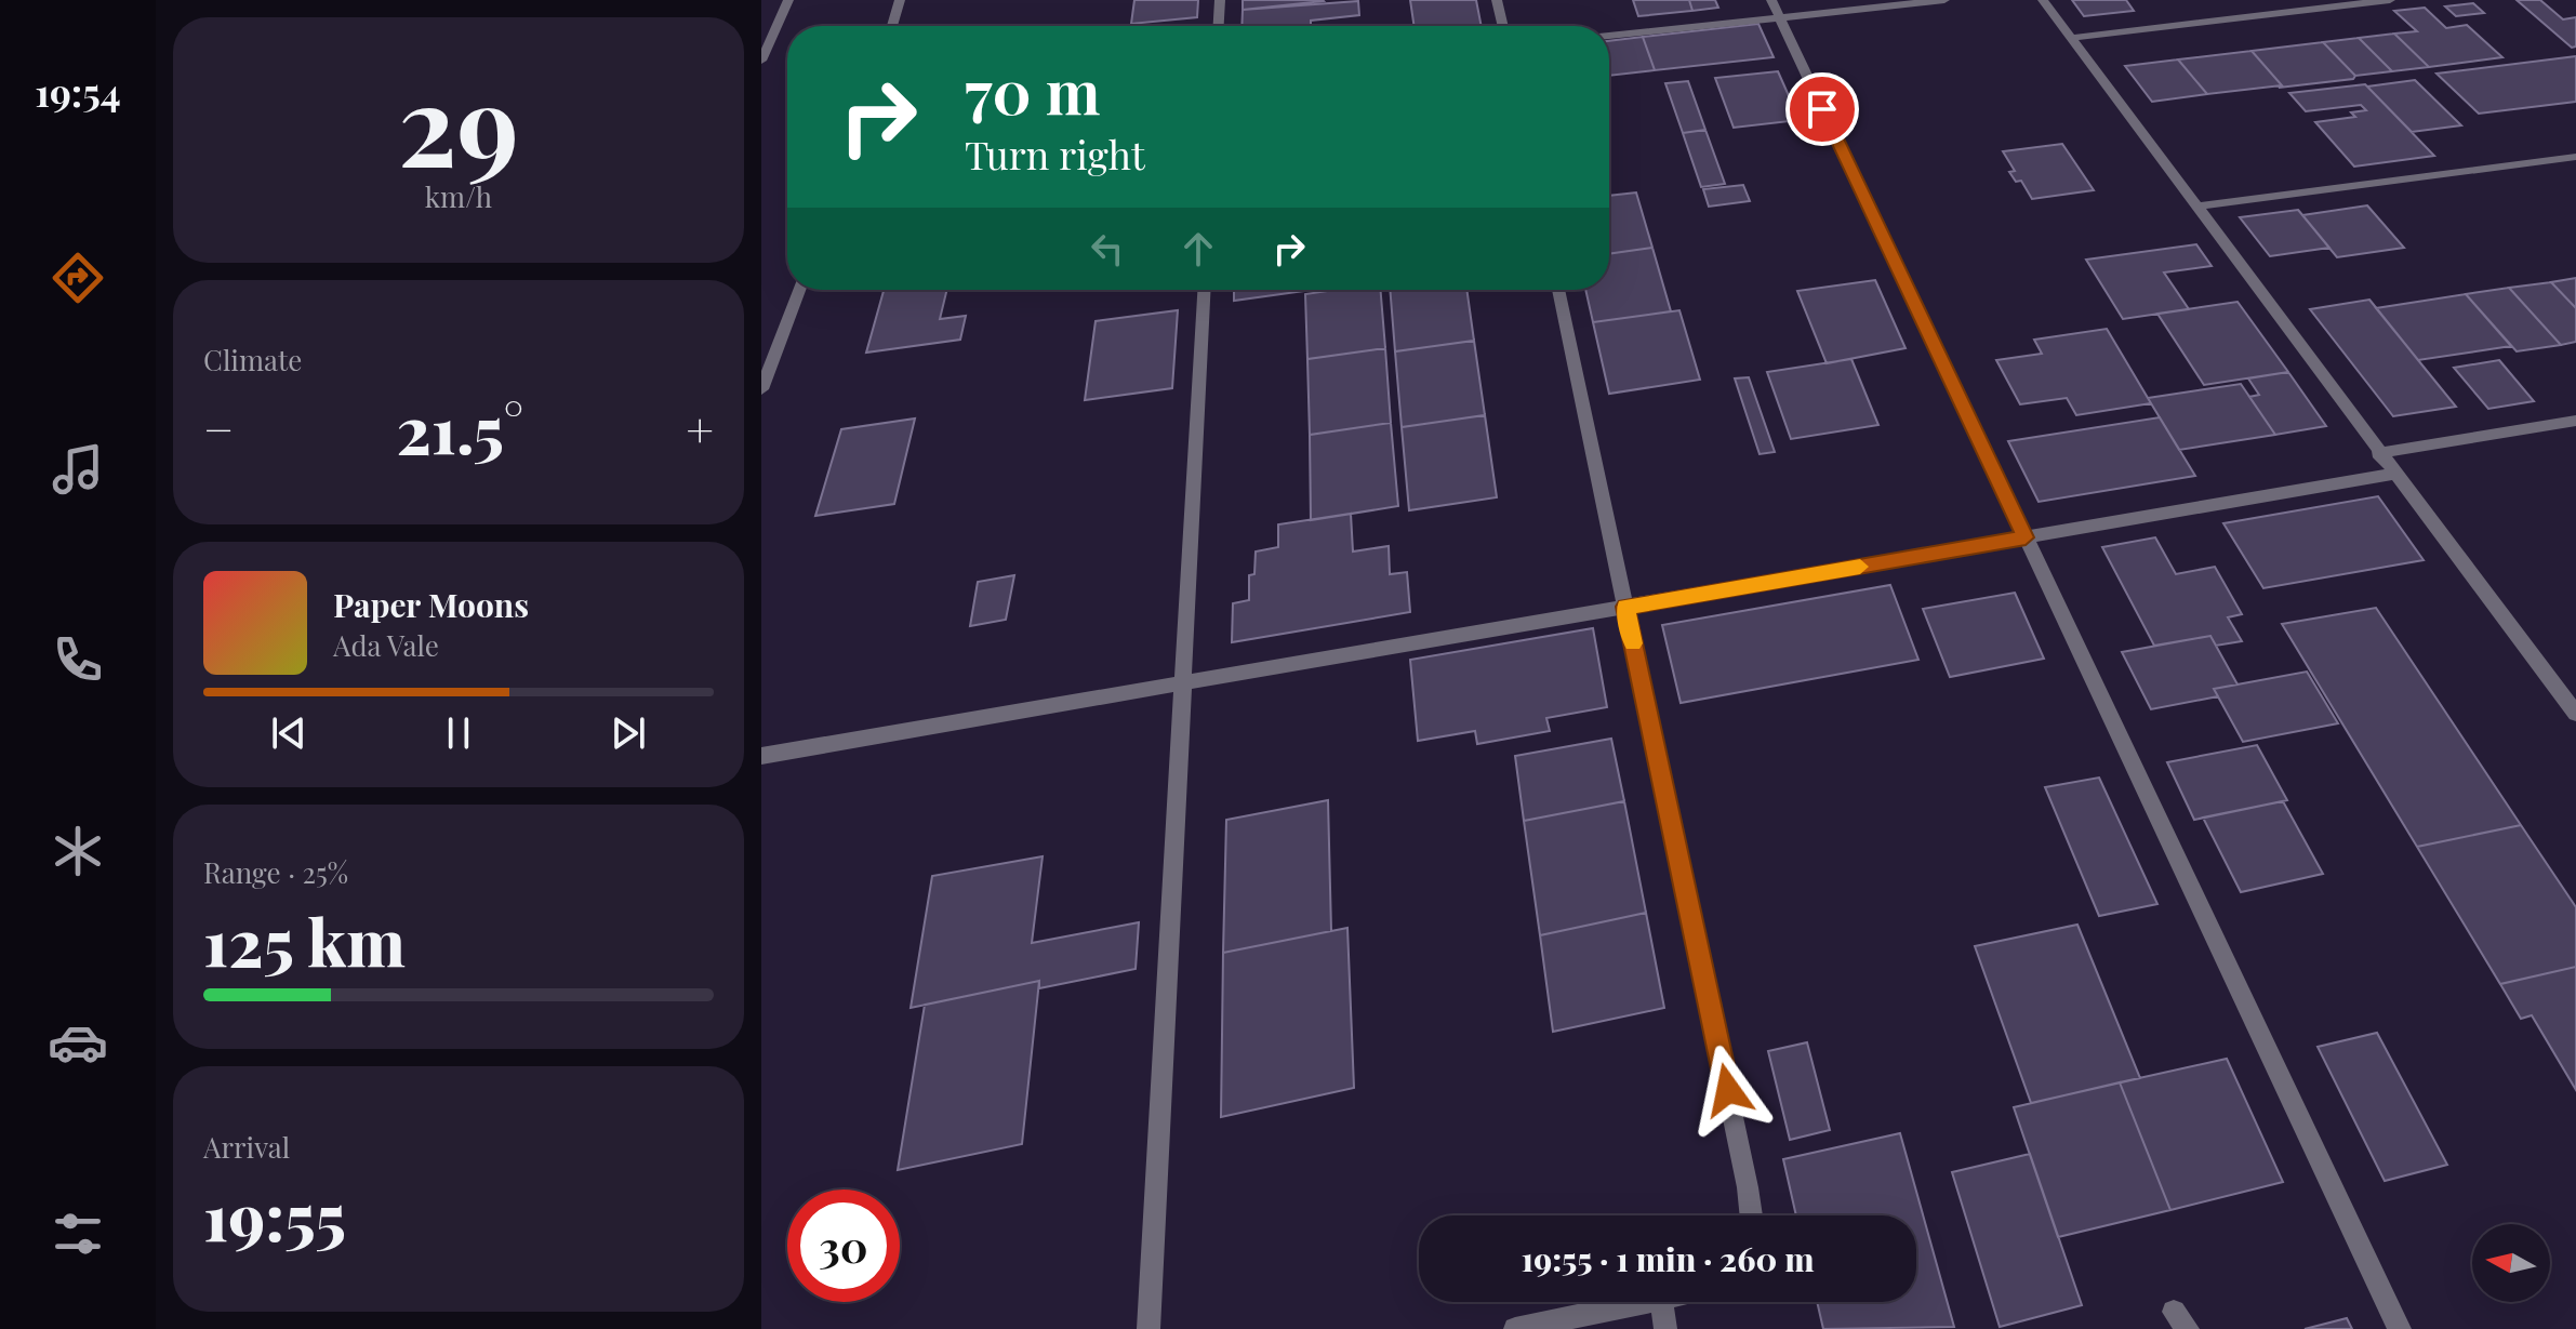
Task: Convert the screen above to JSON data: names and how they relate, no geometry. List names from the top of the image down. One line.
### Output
{"north":"left","page":{"tabs":"19:54","tile":[["29","km/h"],"Climate",["Range · 25%","125 km"],["Arrival","19:55"]],"turn":["70 m","Turn right"],"heat":["−","21.5°","+"],"song":["Paper Moons","Ada Vale"],"limit":"30","trip":"19:55 · 1 min · 260 m"}}
